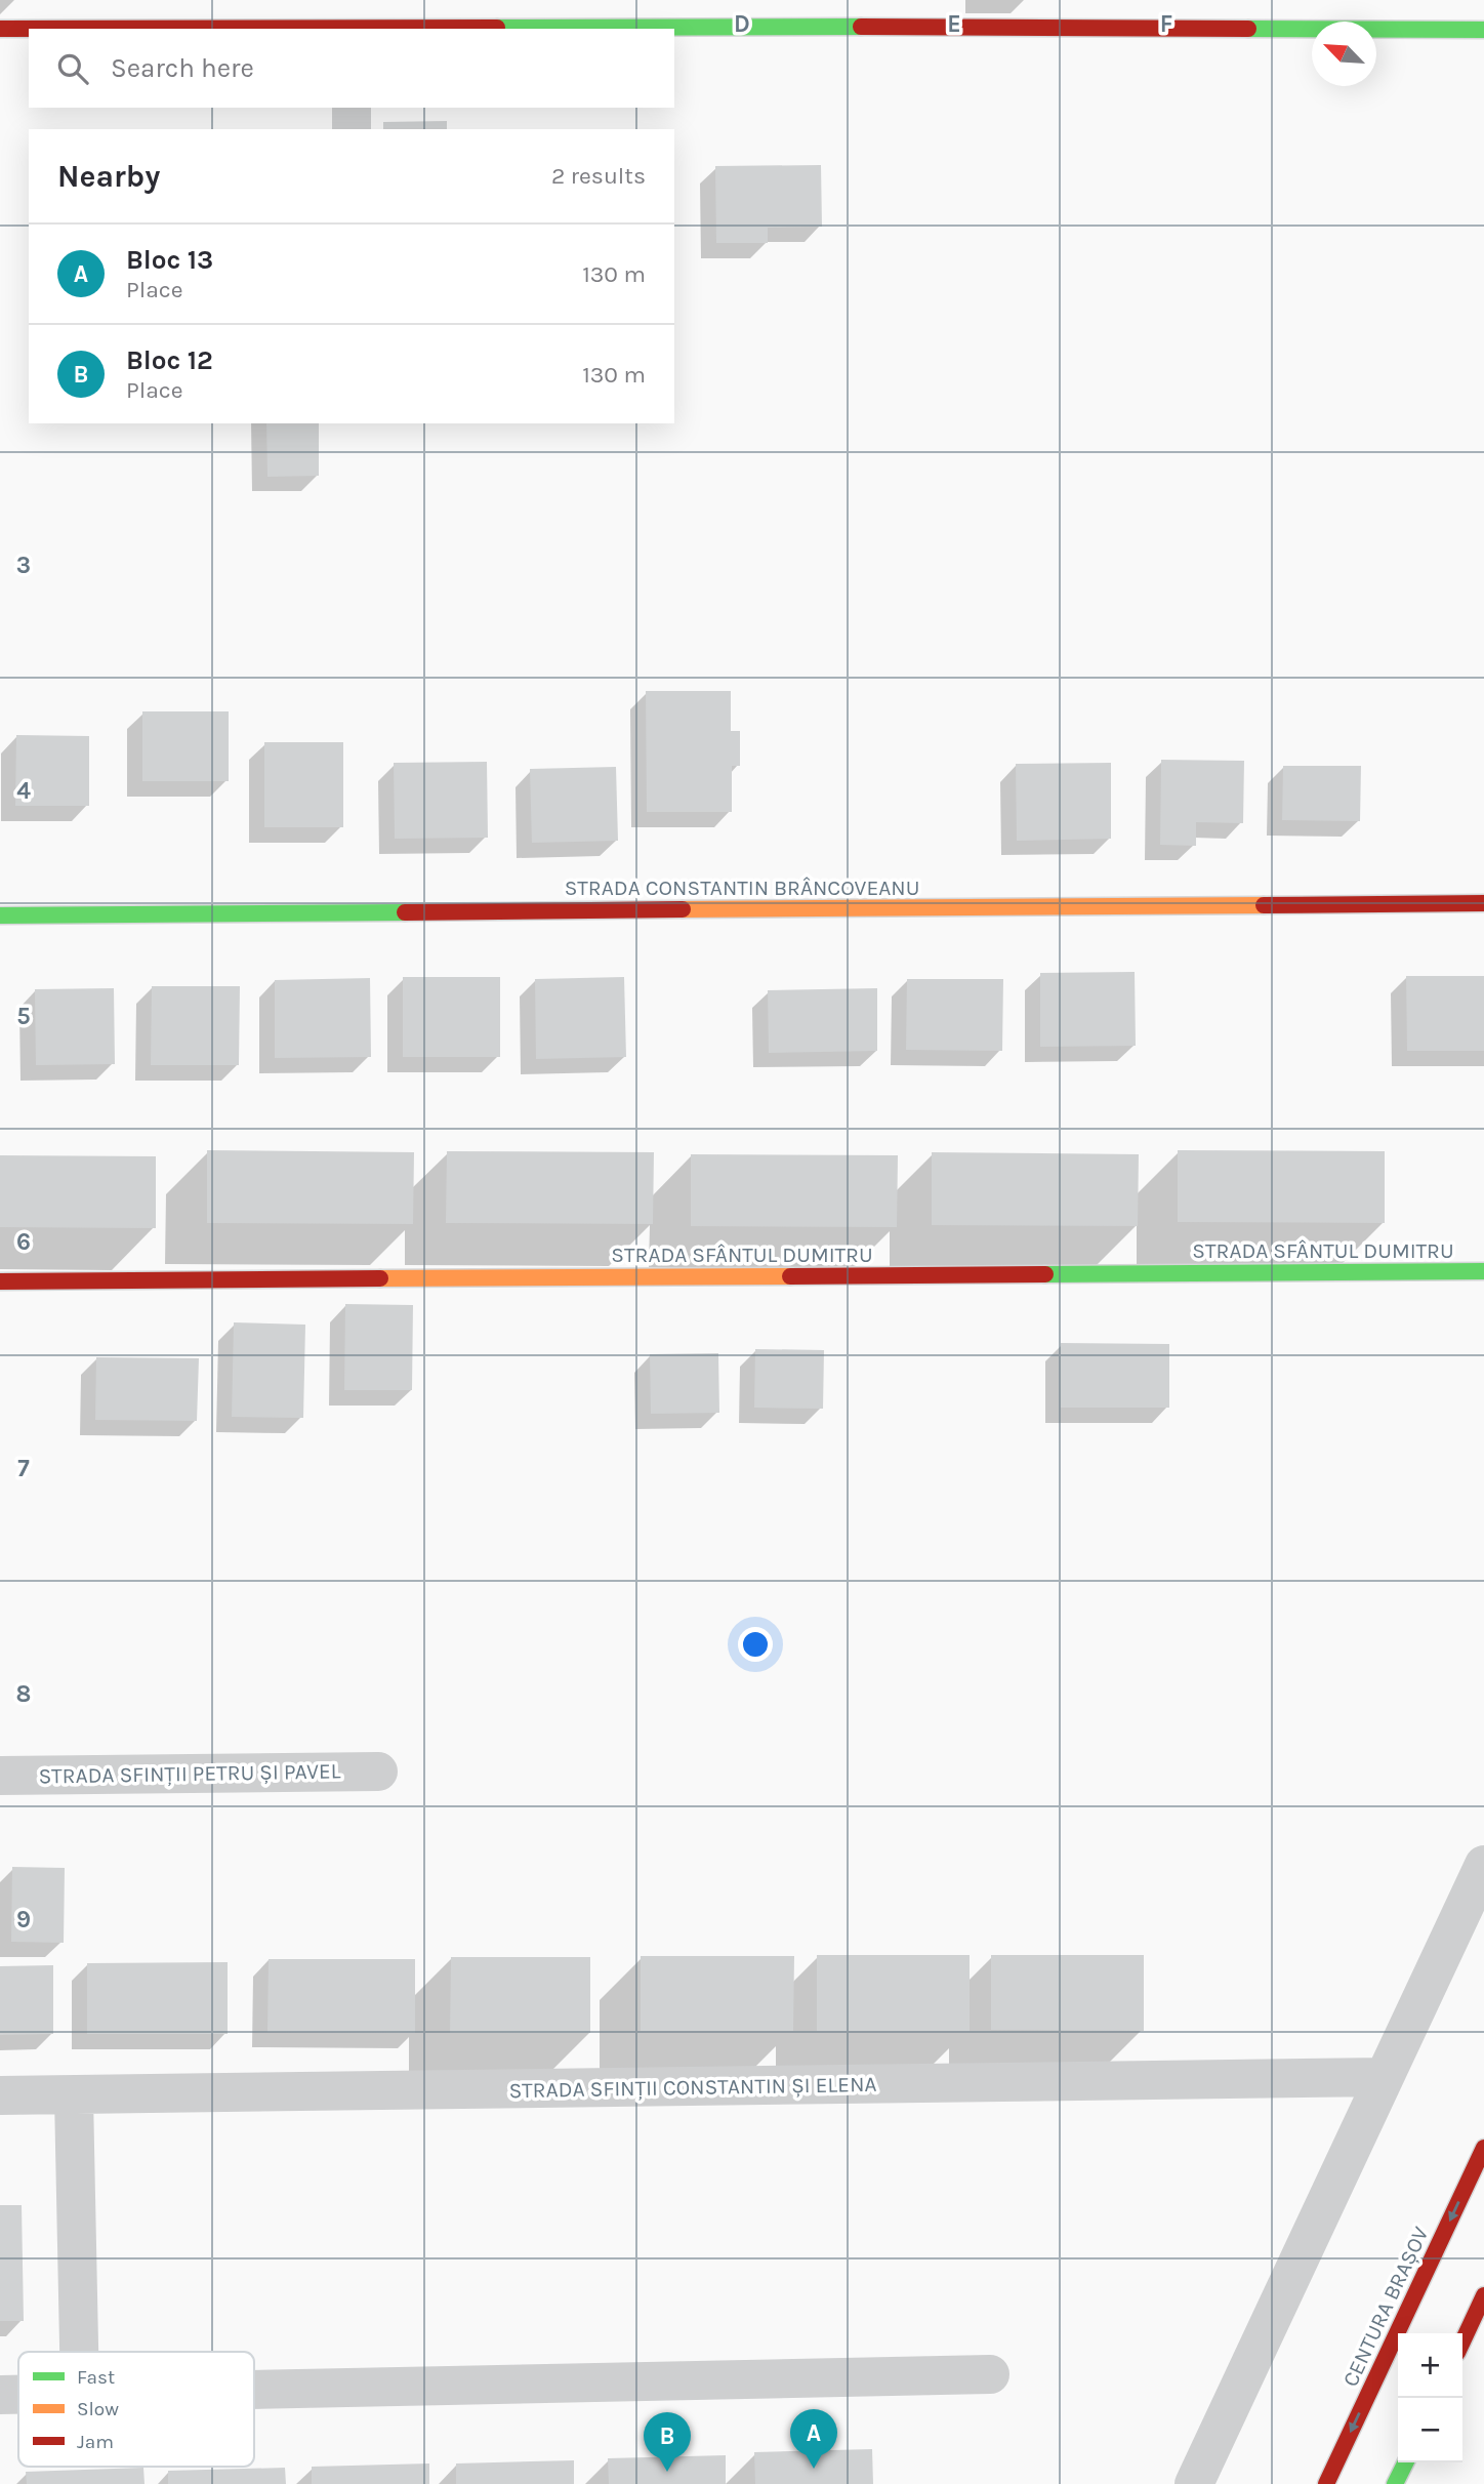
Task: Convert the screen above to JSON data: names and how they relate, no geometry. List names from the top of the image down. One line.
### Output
{"streets":{"main road":["STRADA CONSTANTIN BRÂNCOVEANU","STRADA SFÂNTUL DUMITRU","CENTURA BRAȘOV"],"street":["STRADA SFINȚII PETRU ȘI PAVEL","STRADA SFINȚII CONSTANTIN ȘI ELENA"]},"one_way":["CENTURA BRAȘOV"],"legend":["Fast","Slow","Jam"],"north":"top left","page":{"search":"Search here","heading":["Nearby","2 results"],"list":[{"mark":"A","name":"Bloc 13","note":"Place","value":"130 m"},{"mark":"B","name":"Bloc 12","note":"Place","value":"130 m"}],"map_buttons":["+","−"],"pins":["A","B"]},"grid":{"columns":["D","E","F"],"rows":["3","4","5","6","7","8","9"]}}
